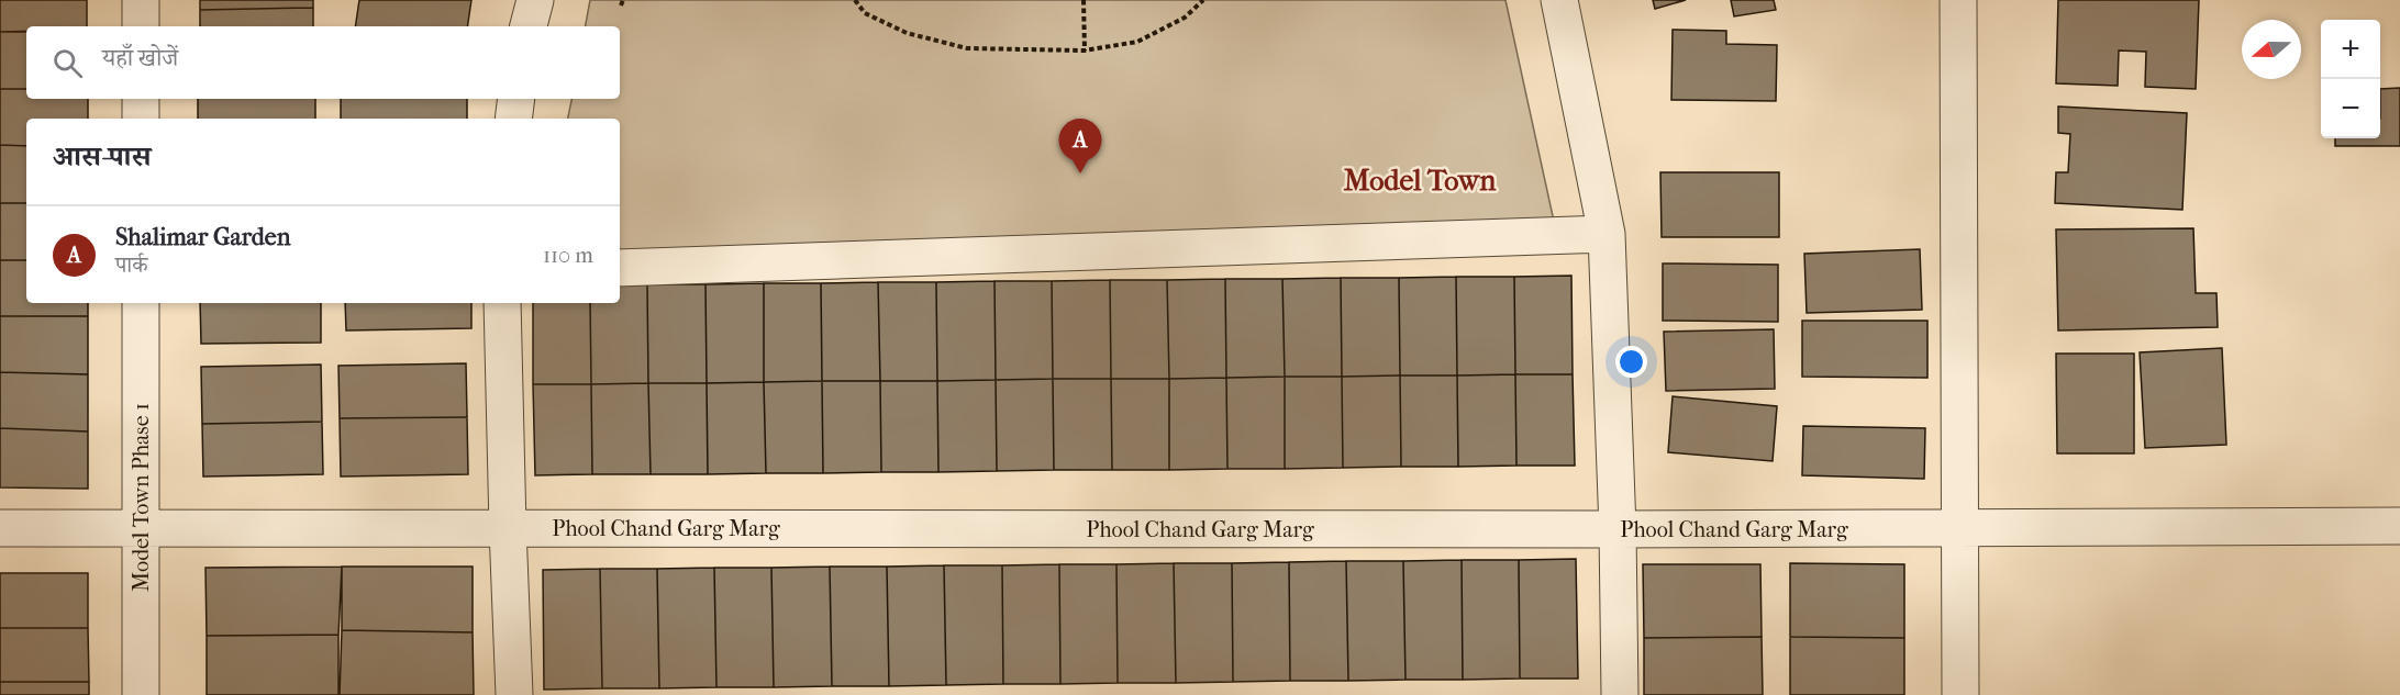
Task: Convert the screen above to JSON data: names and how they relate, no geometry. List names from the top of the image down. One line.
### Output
{"streets":{"street":["Model Town Phase 1","Phool Chand Garg Marg"]},"crossings":[["Model Town Phase 1","Phool Chand Garg Marg"]],"districts":["Model Town"],"north":"left","page":{"map_buttons":["+","−"],"search":"यहाँ खोजें","pins":"A","heading":"आस-पास","list":[{"mark":"A","name":"Shalimar Garden","note":"पार्क","value":"110 m"}]}}
